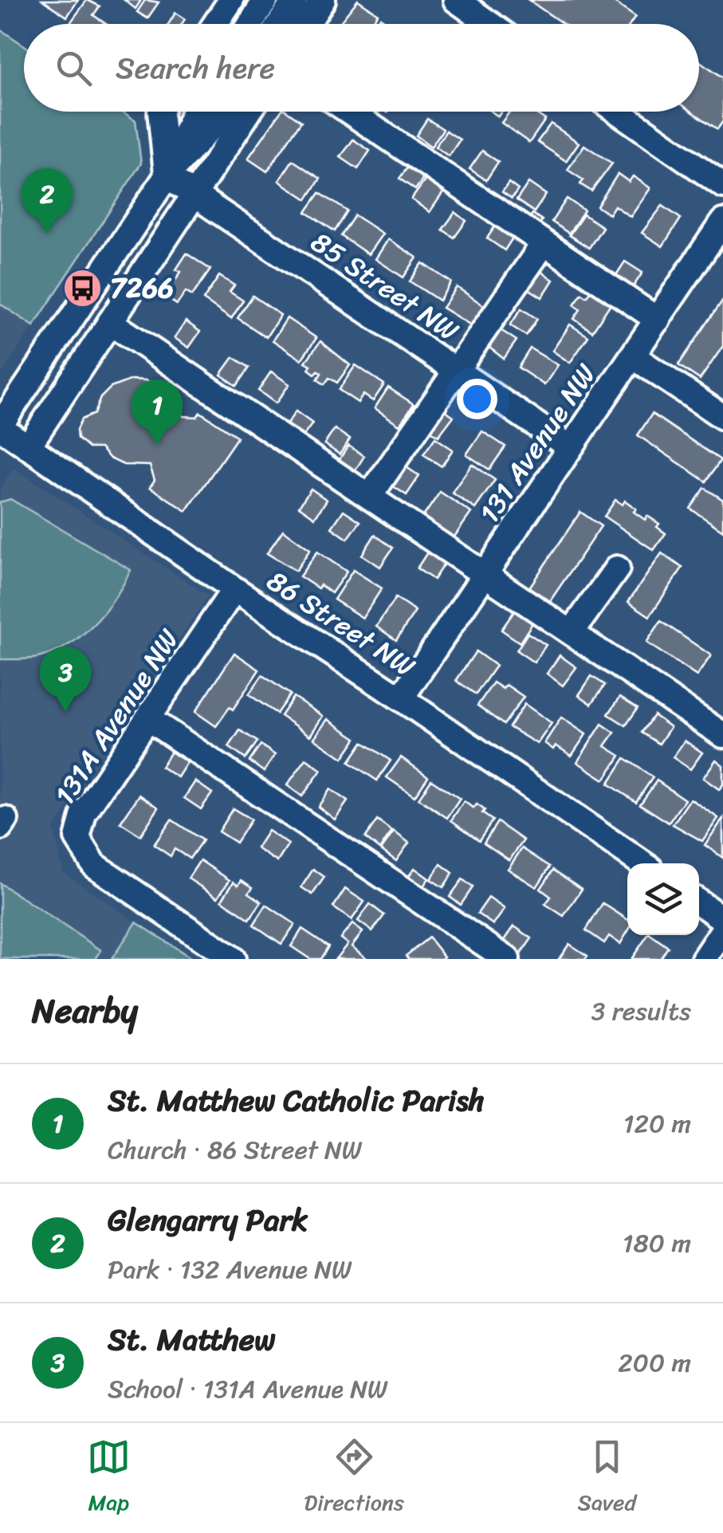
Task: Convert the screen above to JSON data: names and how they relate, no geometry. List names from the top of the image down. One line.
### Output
{"streets":{"street":["85 Street NW","131 Avenue NW","86 Street NW","131A Avenue NW"]},"crossings":[["85 Street NW","131 Avenue NW"],["131 Avenue NW","86 Street NW"],["86 Street NW","131A Avenue NW"]],"places":{"bus stop":["7266"]},"page":{"search":"Search here","pins":["2","1","3"],"heading":["Nearby","3 results"],"list":[{"mark":"1","name":"St. Matthew Catholic Parish","note":"Church · 86 Street NW","value":"120 m"},{"mark":"2","name":"Glengarry Park","note":"Park · 132 Avenue NW","value":"180 m"},{"mark":"3","name":"St. Matthew","note":"School · 131A Avenue NW","value":"200 m"}],"nav":["Map","Directions","Saved"]}}
